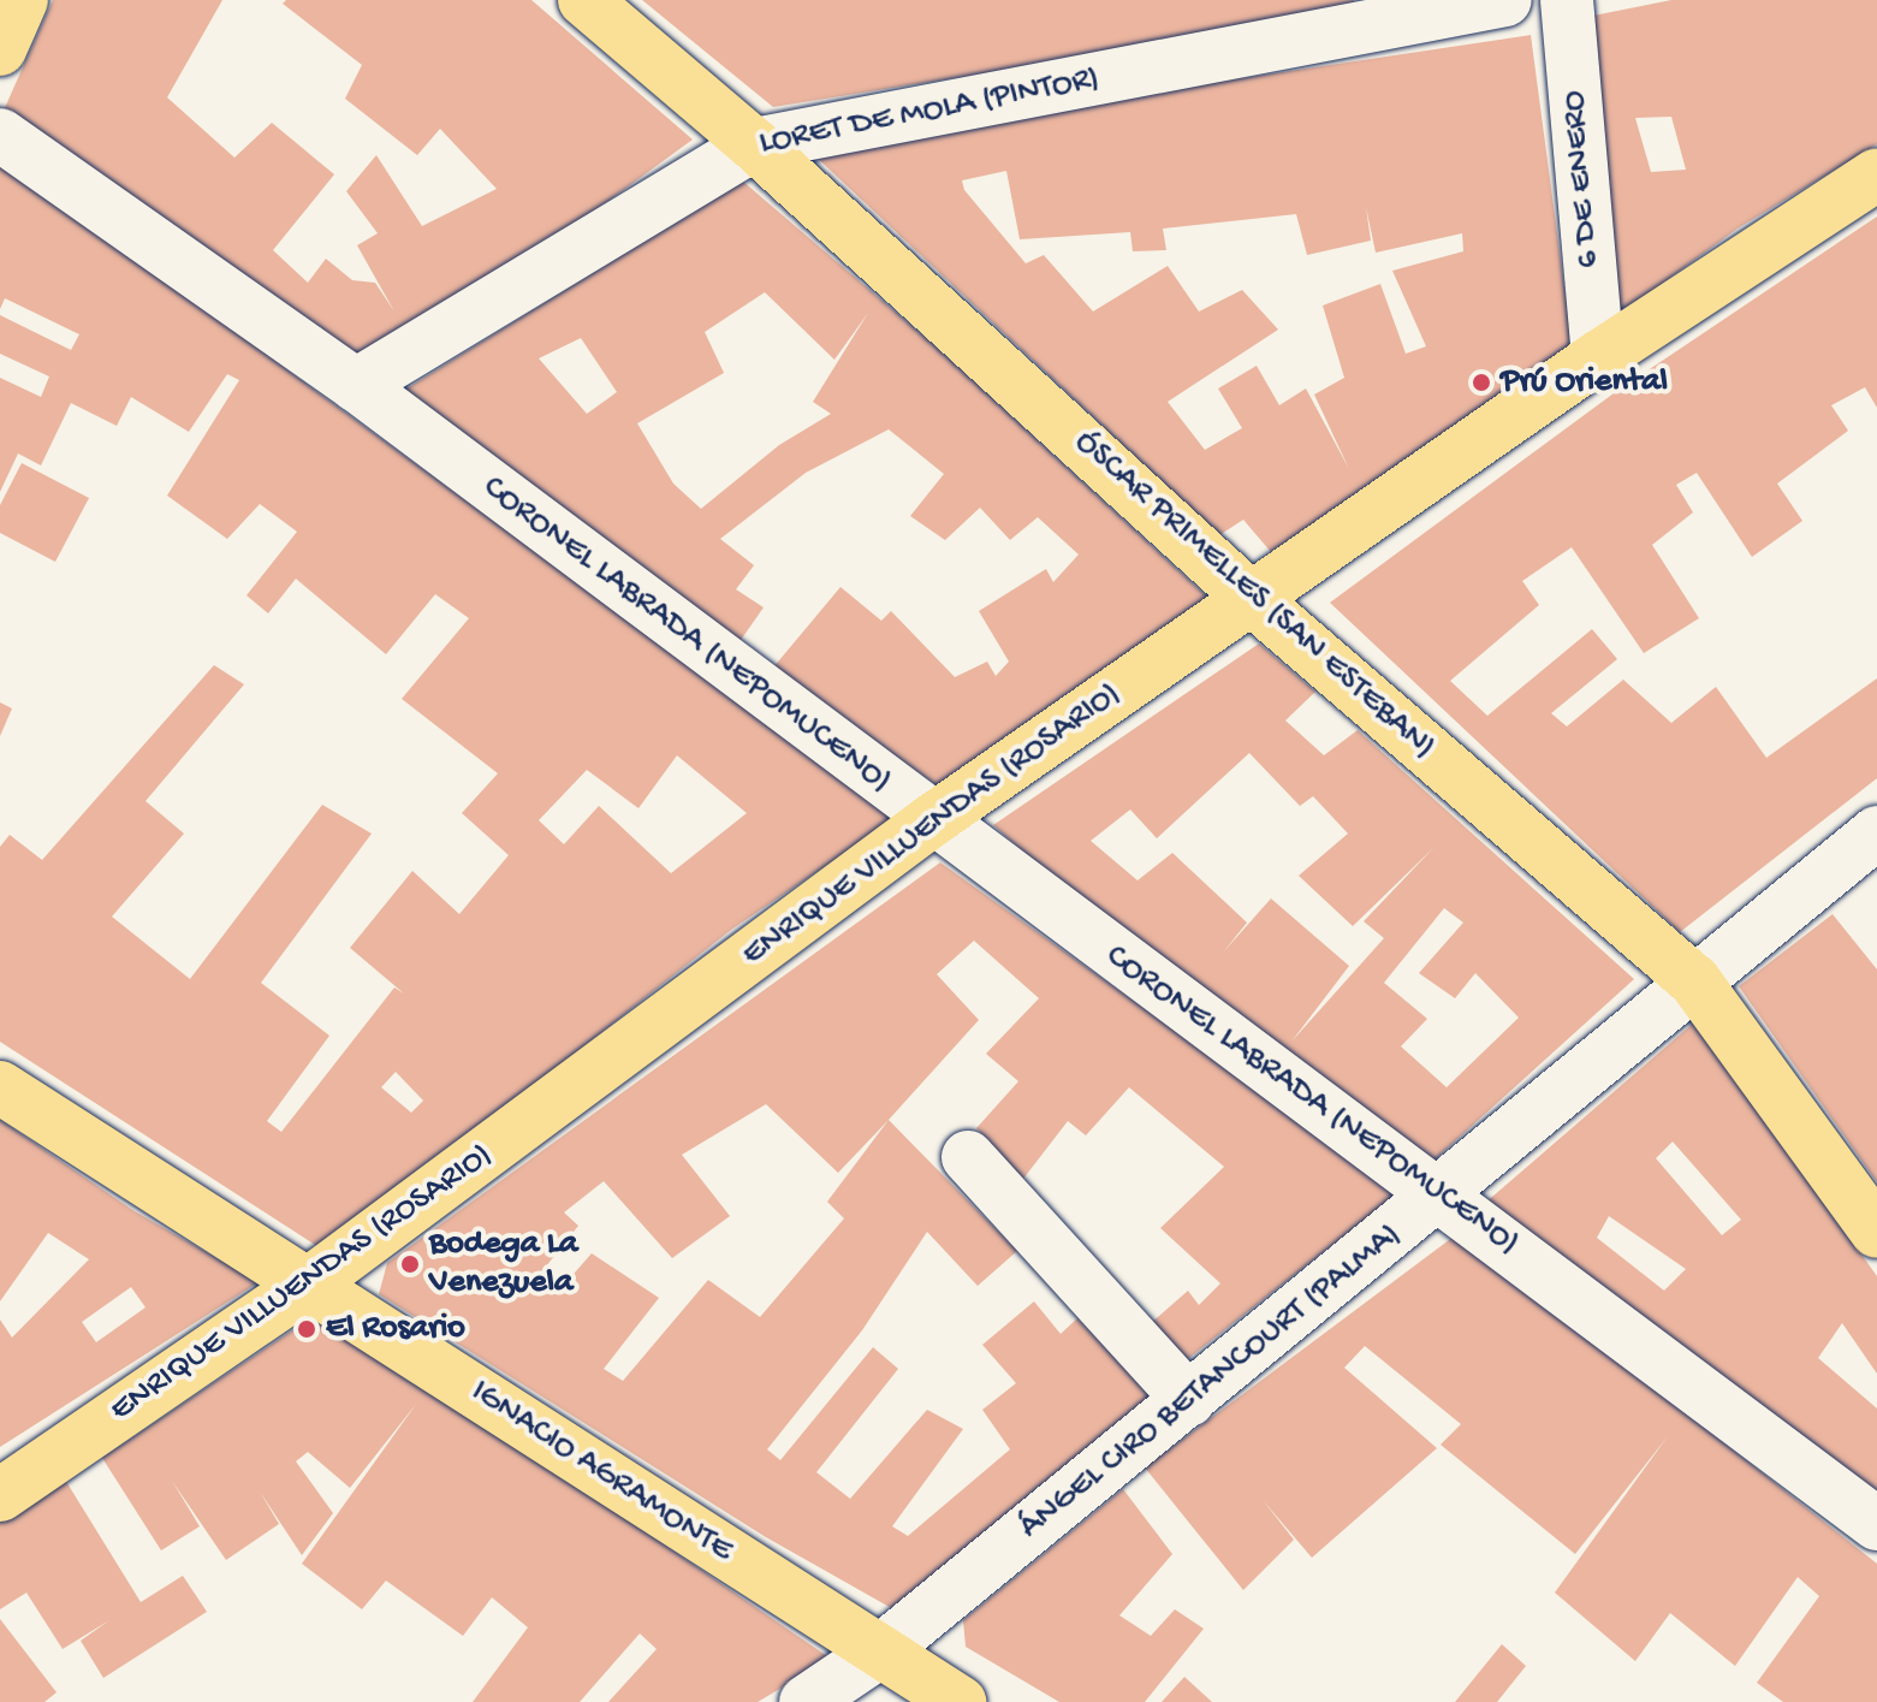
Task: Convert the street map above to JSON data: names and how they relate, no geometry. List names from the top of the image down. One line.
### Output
{"streets":{"main road":["ÓSCAR PRIMELLES (SAN ESTEBAN)","ENRIQUE VILLUENDAS (ROSARIO)","IGNACIO AGRAMONTE"],"street":["LORET DE MOLA (PINTOR)","6 DE ENERO","CORONEL LABRADA (NEPOMUCENO)","ÁNGEL CIRO BETANCOURT (PALMA)"]},"crossings":[["LORET DE MOLA (PINTOR)","ÓSCAR PRIMELLES (SAN ESTEBAN)"],["LORET DE MOLA (PINTOR)","CORONEL LABRADA (NEPOMUCENO)"],["6 DE ENERO","ENRIQUE VILLUENDAS (ROSARIO)"],["ÓSCAR PRIMELLES (SAN ESTEBAN)","ENRIQUE VILLUENDAS (ROSARIO)"],["ÓSCAR PRIMELLES (SAN ESTEBAN)","ÁNGEL CIRO BETANCOURT (PALMA)"],["CORONEL LABRADA (NEPOMUCENO)","ENRIQUE VILLUENDAS (ROSARIO)"],["CORONEL LABRADA (NEPOMUCENO)","ÁNGEL CIRO BETANCOURT (PALMA)"],["ENRIQUE VILLUENDAS (ROSARIO)","IGNACIO AGRAMONTE"],["ÁNGEL CIRO BETANCOURT (PALMA)","IGNACIO AGRAMONTE"]],"places":["Prú Oriental","Bodega La Venezuela","El Rosario"]}
